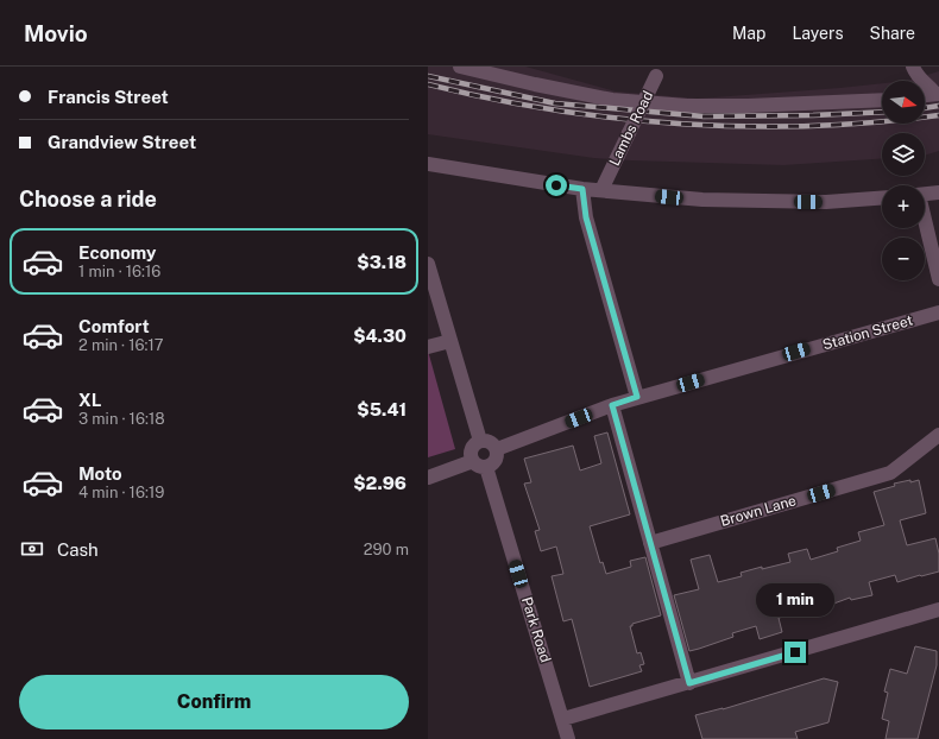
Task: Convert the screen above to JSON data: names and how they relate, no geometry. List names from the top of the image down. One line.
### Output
{"streets":{"street":["Lambs Road","Station Street","Brown Lane","Park Road"]},"crossings":[["Station Street","Park Road"]],"north":"right","page":{"header":"Movio","nav":["Map","Layers","Share"],"banner":["Francis Street","Grandview Street"],"map_buttons":["+","−"],"heading":"Choose a ride","list":[{"name":"Economy","note":"1 min · 16:16","value":"$3.18"},{"name":"Comfort","note":"2 min · 16:17","value":"$4.30"},{"name":"XL","note":"3 min · 16:18","value":"$5.41"},{"name":"Moto","note":"4 min · 16:19","value":"$2.96"}],"pay":["Cash","290 m"],"bubble":"1 min","buttons":"Confirm"}}
